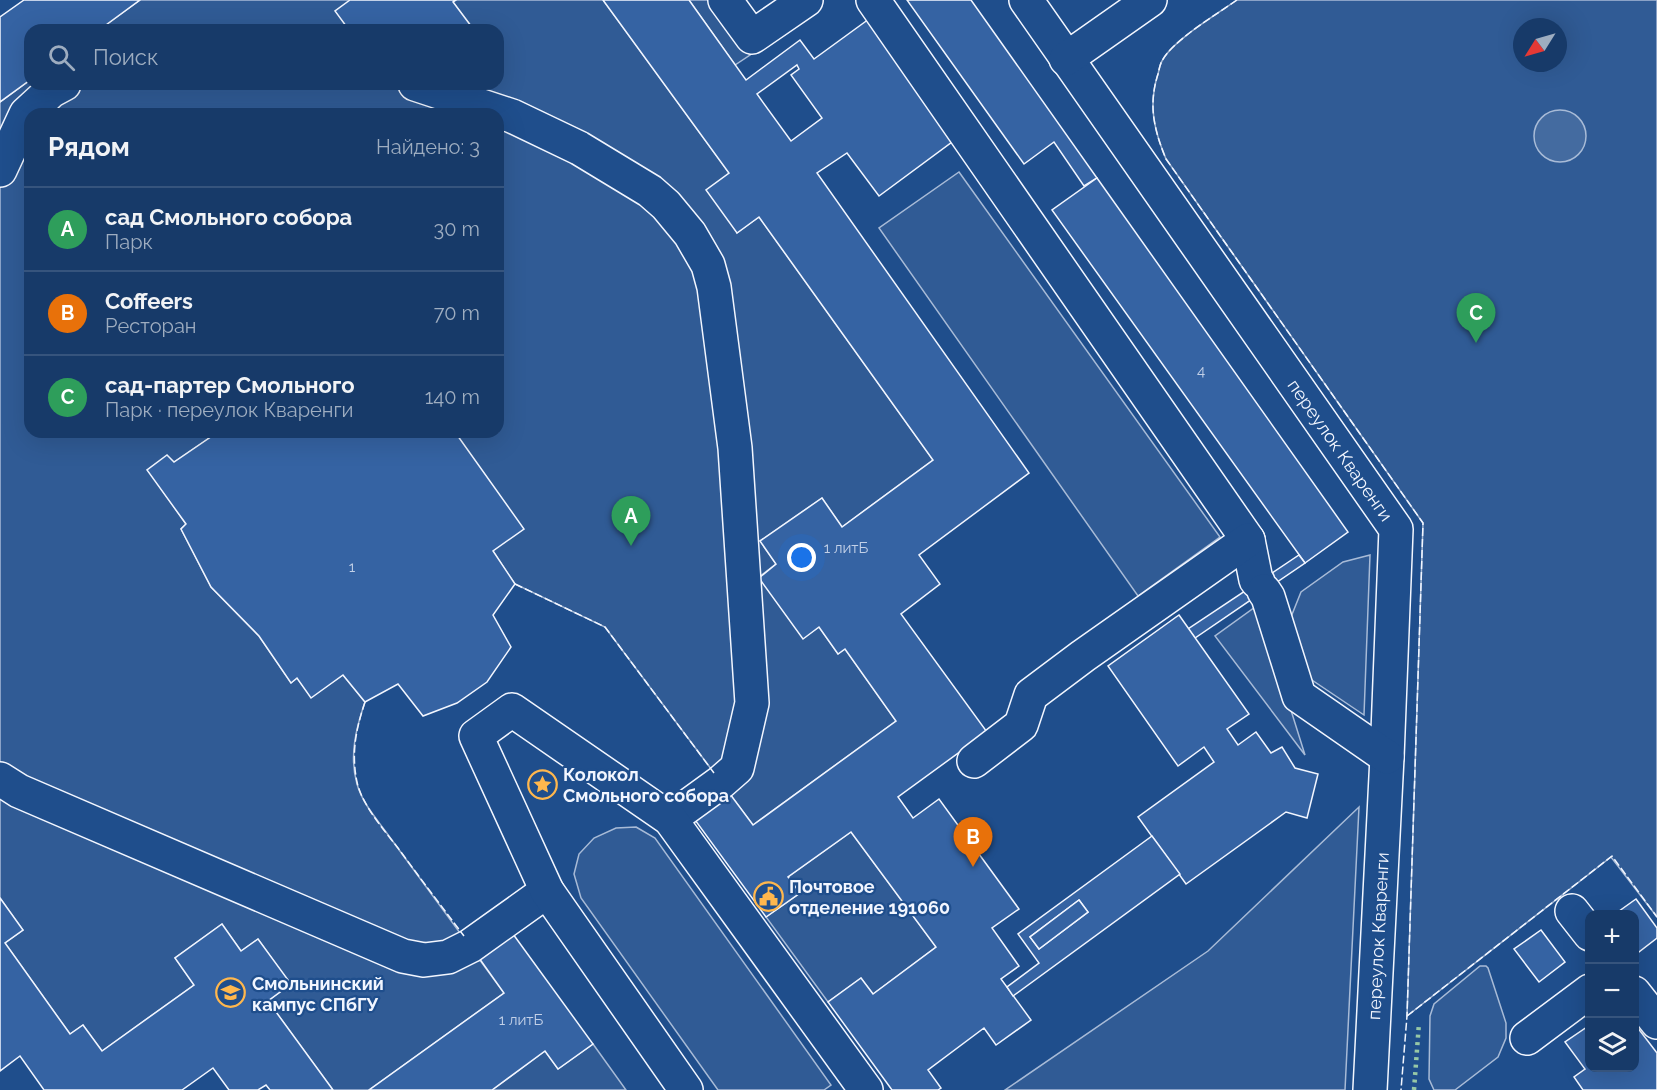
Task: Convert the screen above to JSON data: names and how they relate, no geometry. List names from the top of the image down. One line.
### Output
{"streets":{"street":["переулок Кваренги"]},"places":{"place":["Колокол Смольного собора"],"public building":["Почтовое отделение 191060"],"school or university":["Смольнинский кампус СПбГУ"]},"house_numbers":["4","1 литБ","1","1 литБ"],"north":"bottom left","page":{"search":"Поиск","heading":["Рядом","Найдено: 3"],"list":[{"mark":"A","name":"сад Смольного собора","note":"Парк","value":"30 m"},{"mark":"B","name":"Coffeers","note":"Ресторан","value":"70 m"},{"mark":"C","name":"сад-партер Смольного","note":"Парк · переулок Кваренги","value":"140 m"}],"pins":["C","A","B"],"map_buttons":["+","−"]}}
